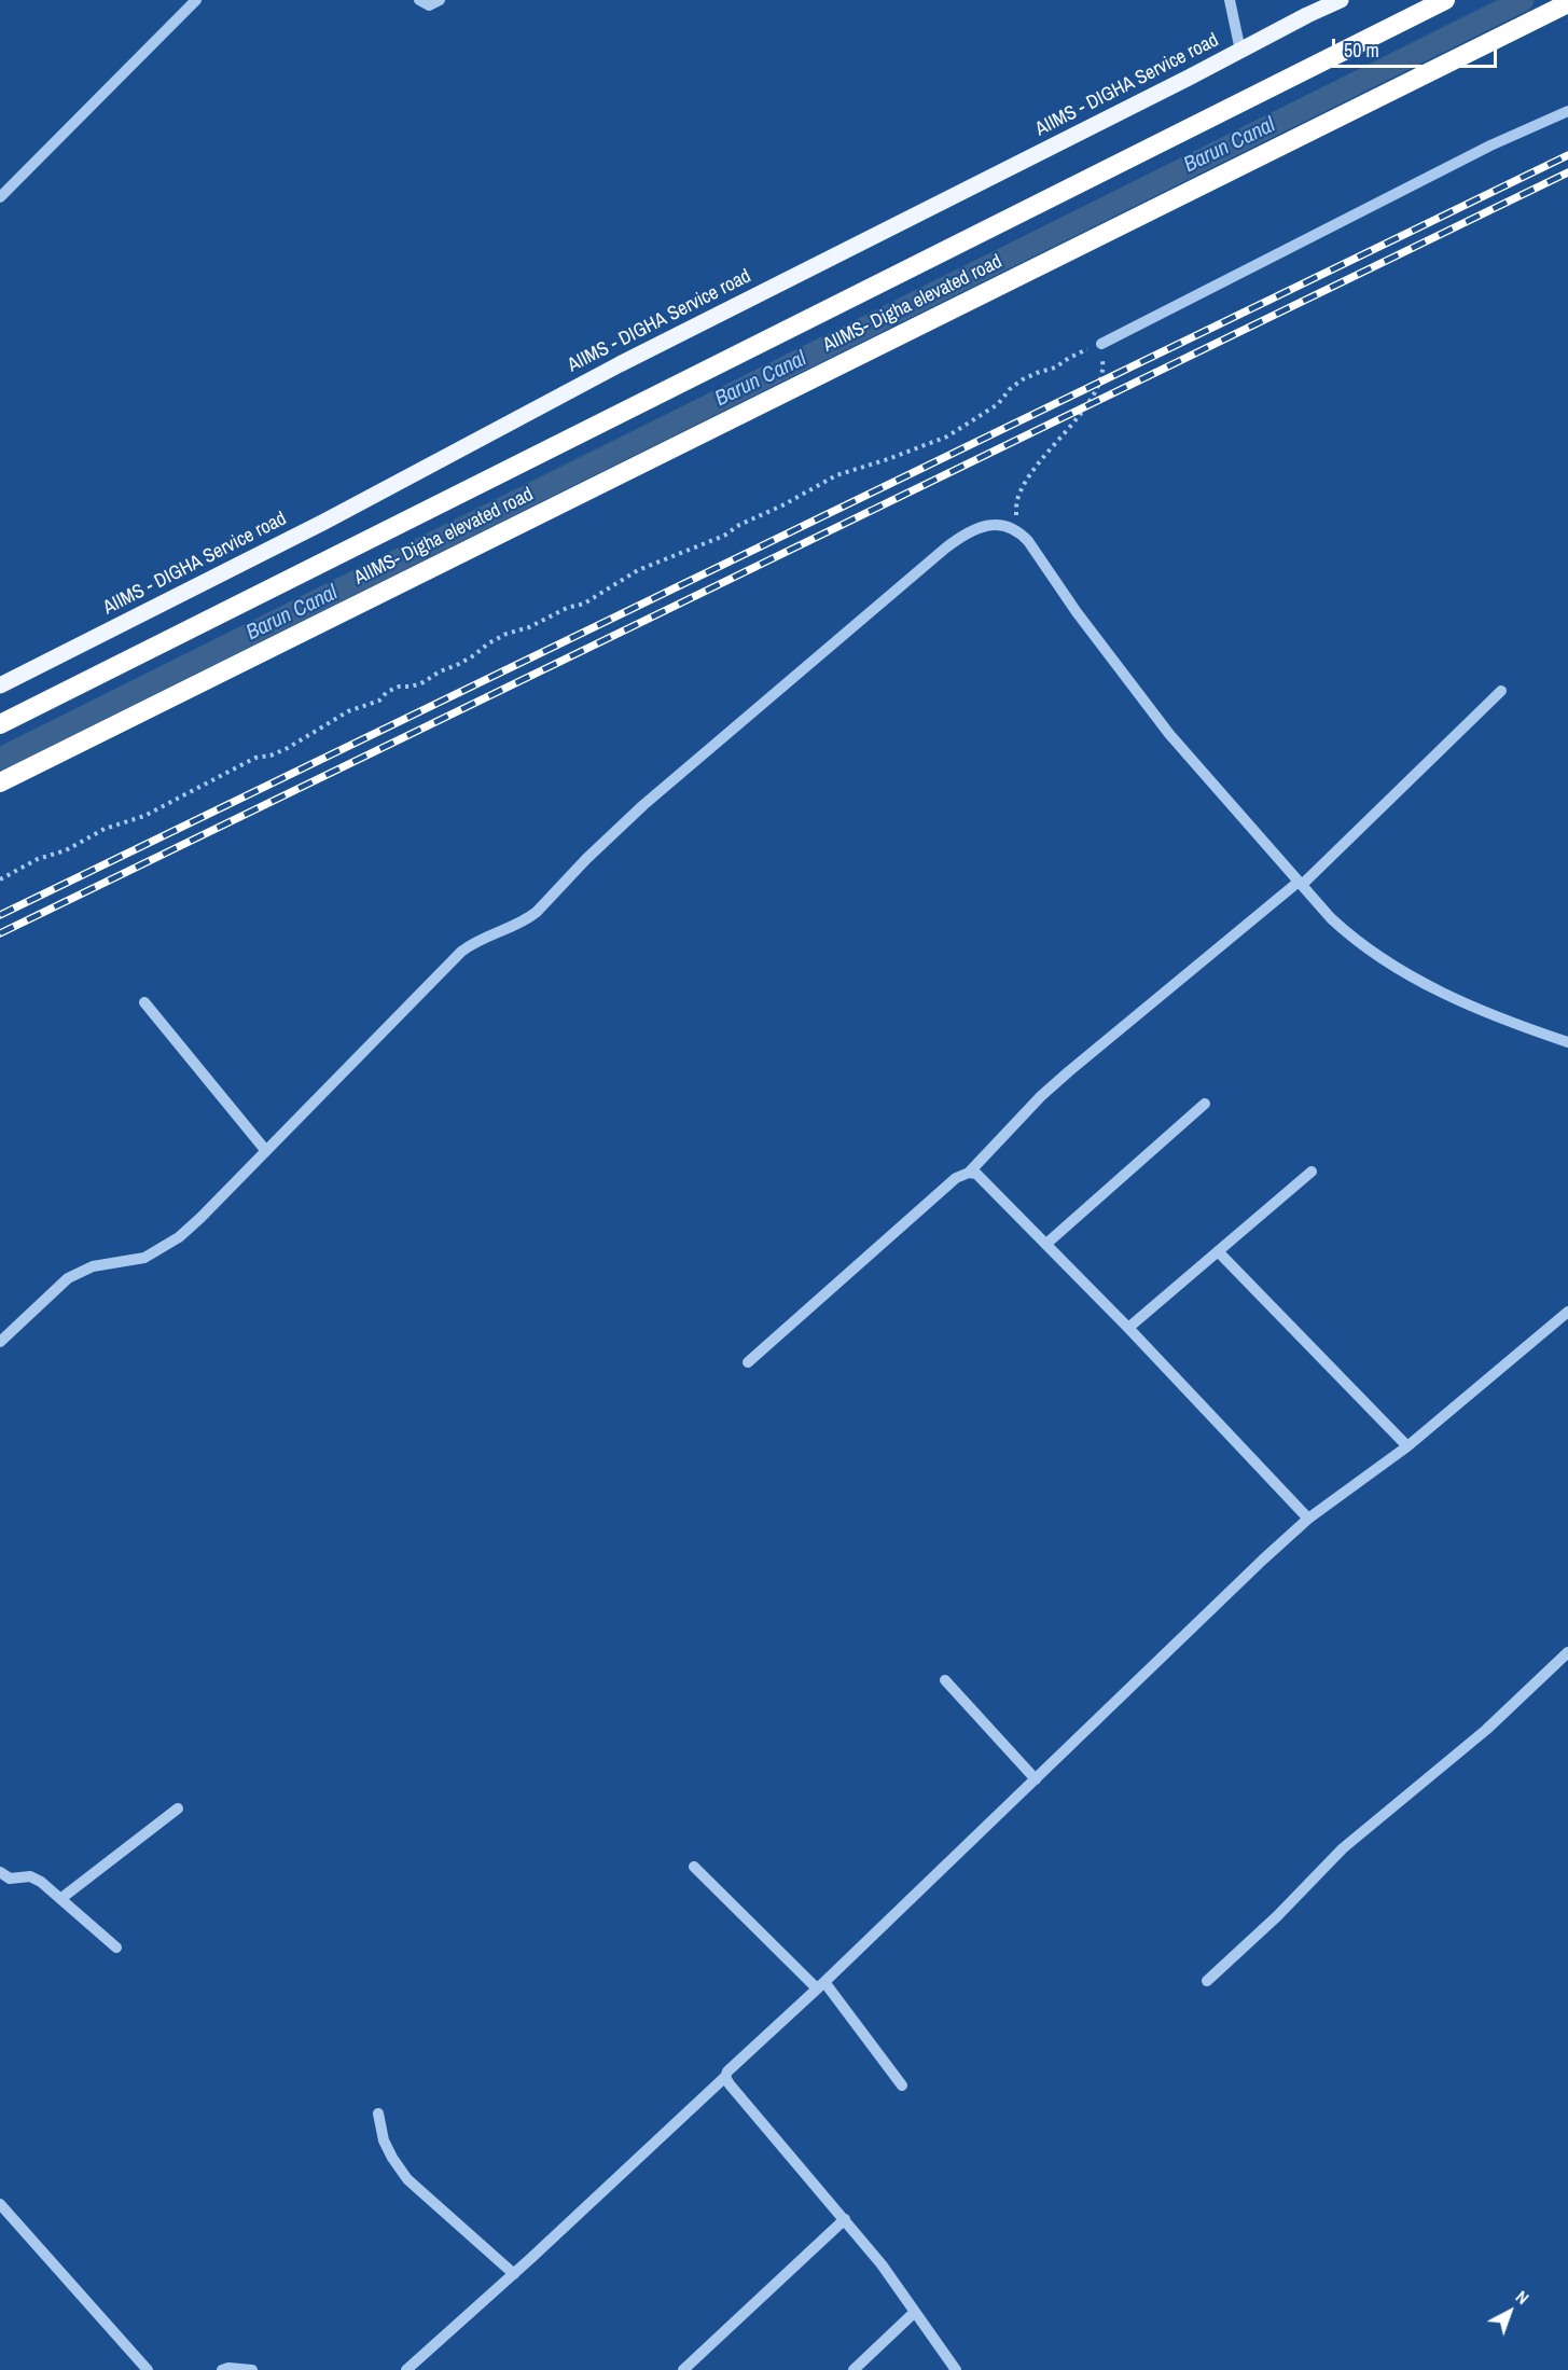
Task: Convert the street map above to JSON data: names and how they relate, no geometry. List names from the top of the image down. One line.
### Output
{"streets":{"highway":["AIIMS- Digha elevated road"],"main road":["AIIMS - DIGHA Service road"]},"water":["Barun Canal"],"scale_bar":"50 m","north":"top right"}
